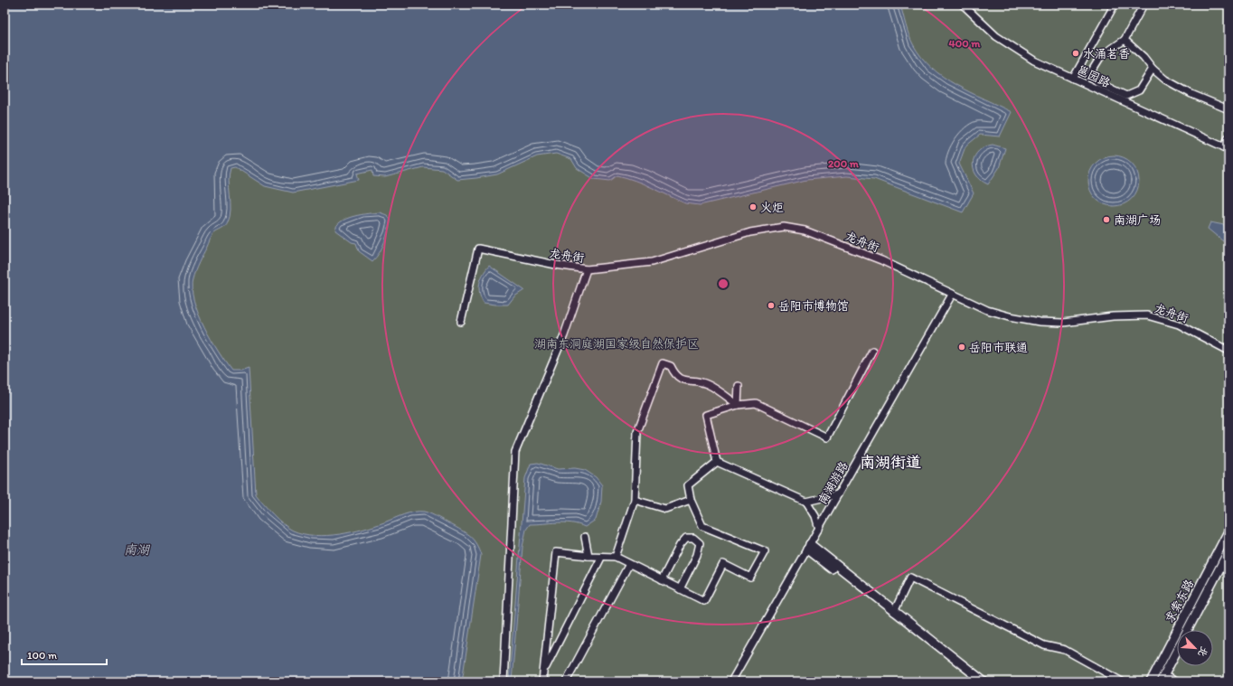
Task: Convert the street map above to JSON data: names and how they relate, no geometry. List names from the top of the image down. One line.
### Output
{"streets":{"main road":["求索东路"],"street":["邕园路","龙舟街","南湖游路"]},"crossings":[["龙舟街","南湖游路"]],"districts":["南湖街道"],"water":["南湖"],"parks":["湖南东洞庭湖国家级自然保护区"],"places":["水涌茗香","火炬","南湖广场","岳阳市博物馆","岳阳市联通"],"scale_bar":"100 m","north":"bottom right","rings":["400 m","200 m"]}
